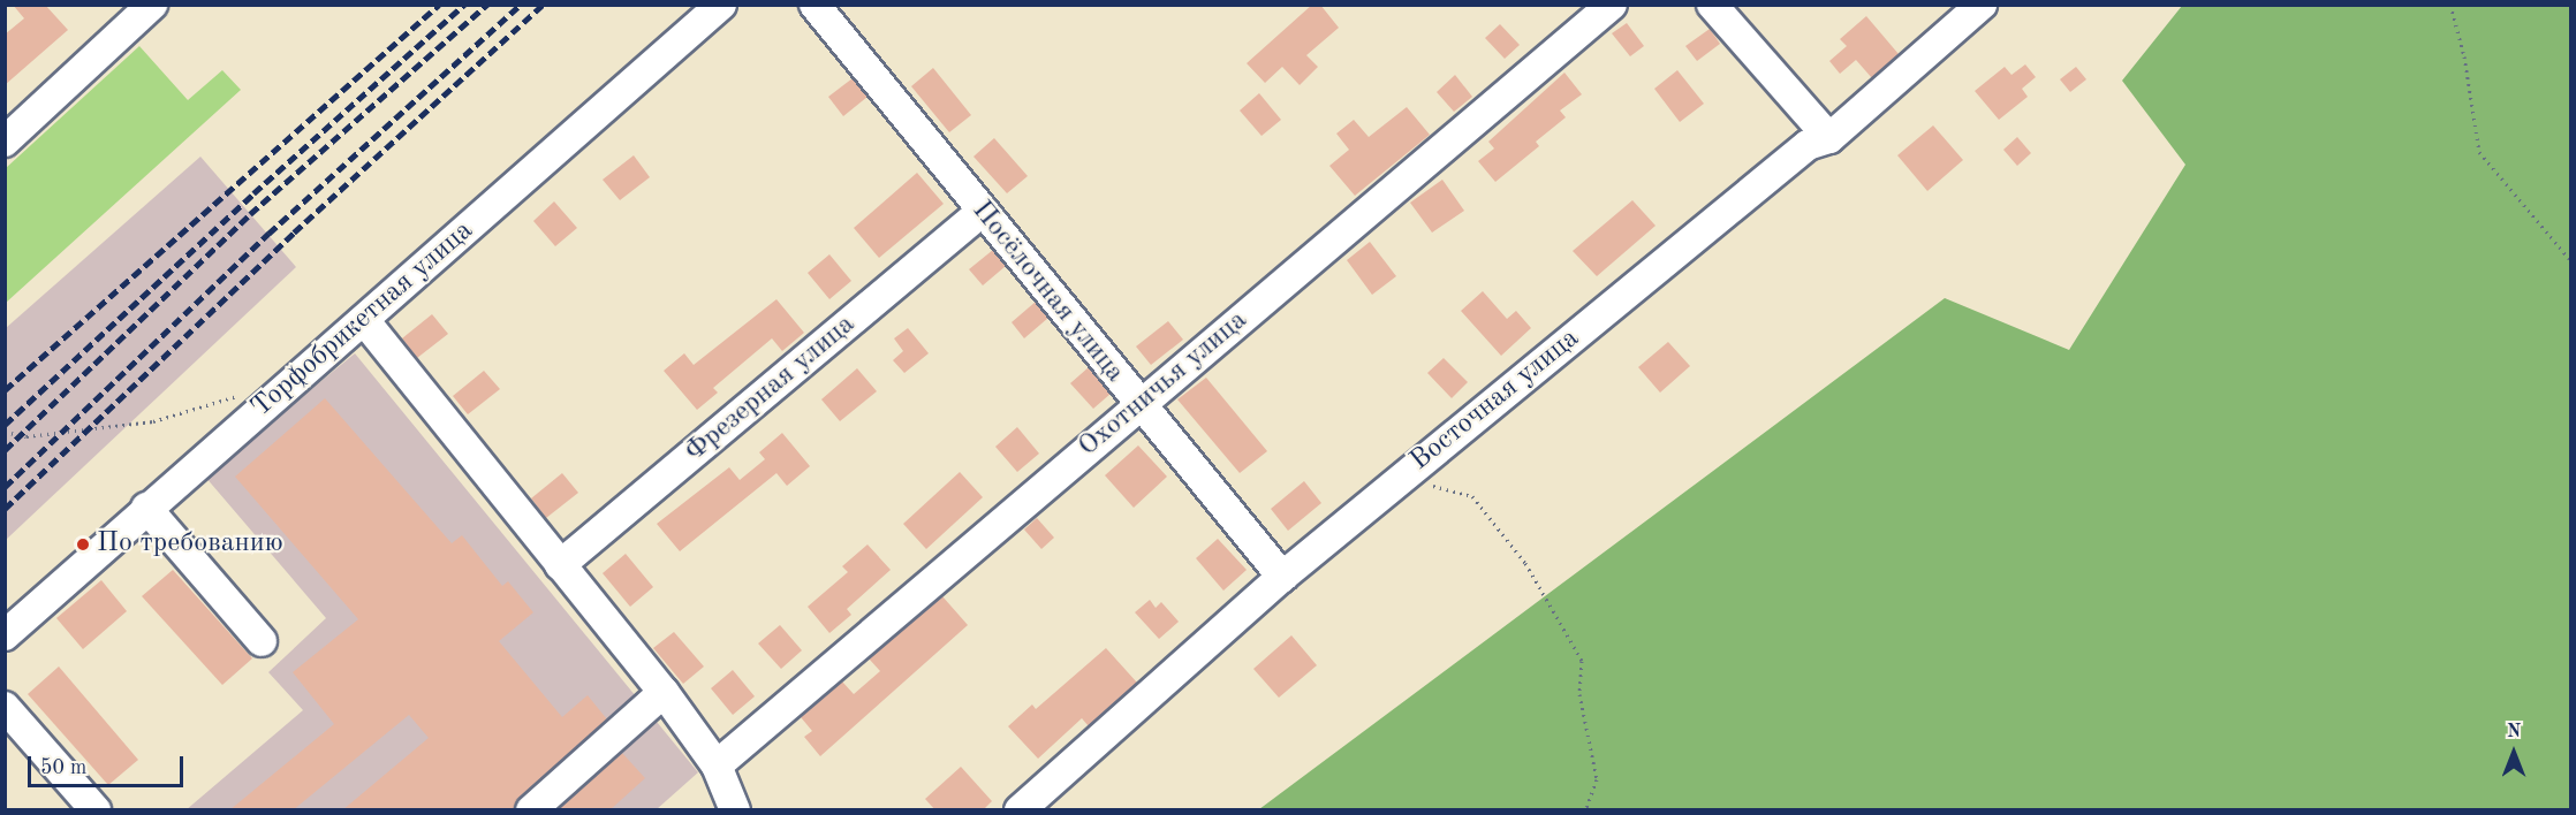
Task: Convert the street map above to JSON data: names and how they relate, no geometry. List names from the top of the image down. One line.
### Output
{"streets":{"street":["Посёлочная улица","Торфобрикетная улица","Охотничья улица","Фрезерная улица","Восточная улица"]},"crossings":[["Посёлочная улица","Охотничья улица"],["Посёлочная улица","Фрезерная улица"],["Посёлочная улица","Восточная улица"]],"places":["По требованию"],"scale_bar":"50 m","north":"top"}
